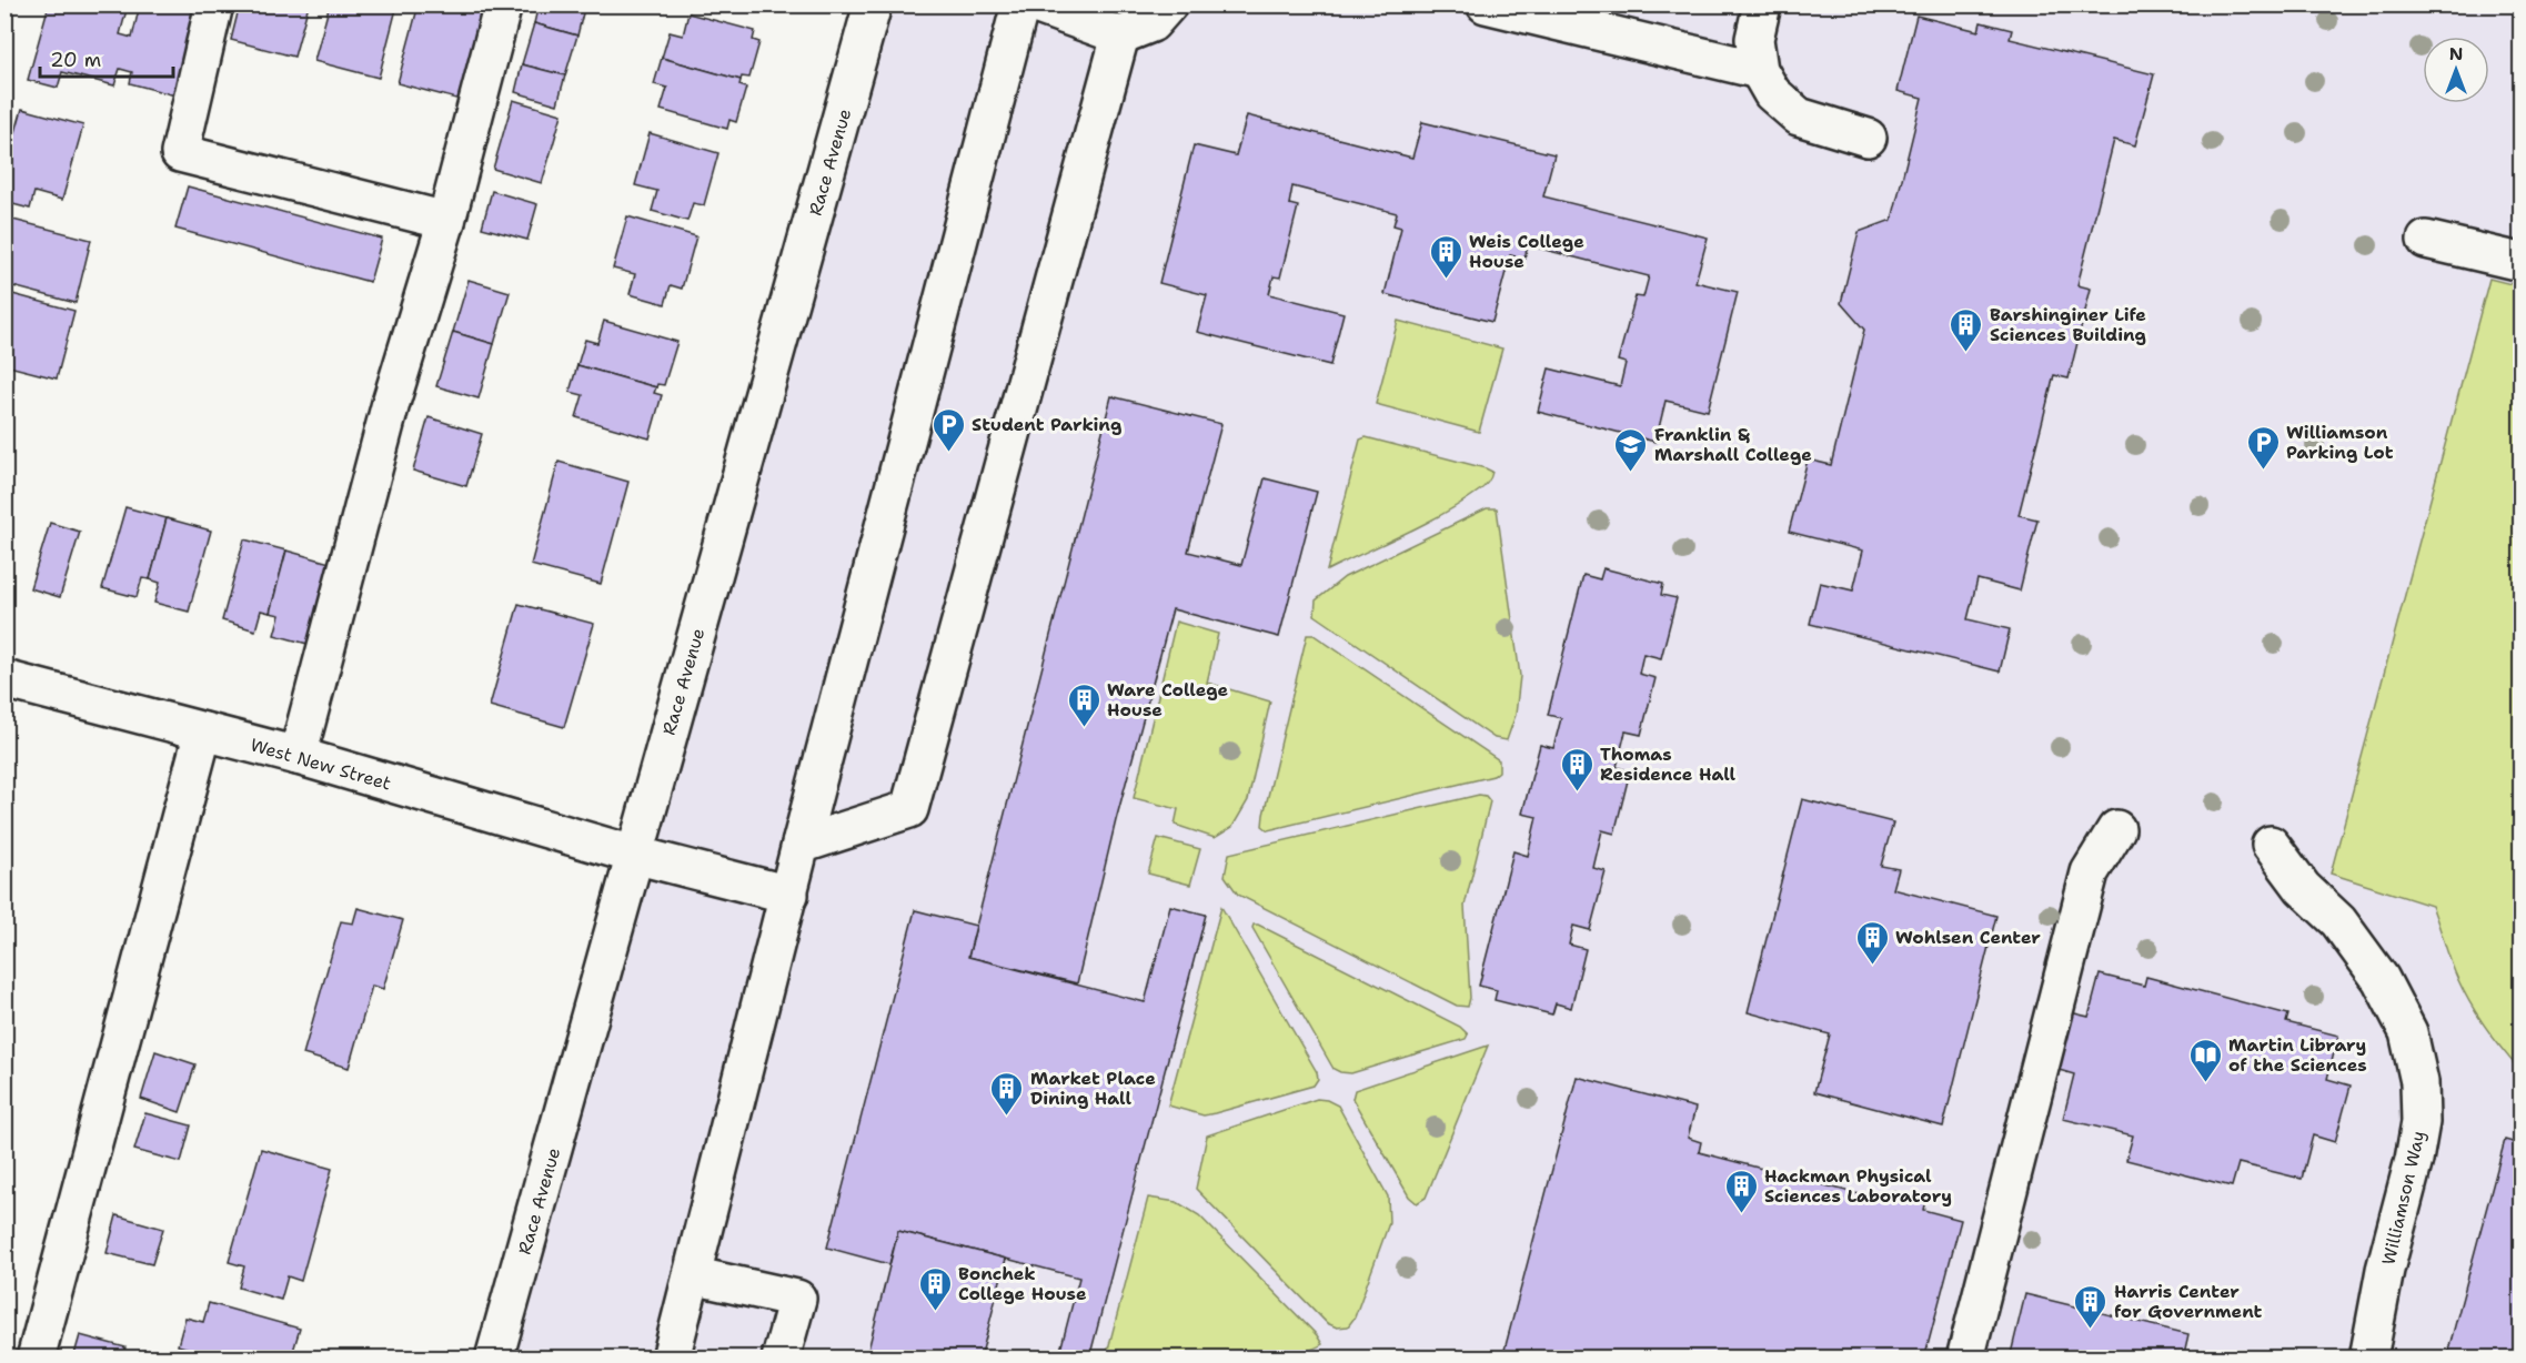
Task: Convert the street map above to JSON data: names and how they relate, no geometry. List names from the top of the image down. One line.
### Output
{"streets":{"main road":["Race Avenue","West New Street","Williamson Way"]},"crossings":[["Race Avenue","West New Street"]],"places":{"building":["Weis College House","Barshinginer Life Sciences Building","Ware College House","Thomas Residence Hall","Wohlsen Center","Market Place Dining Hall","Hackman Physical Sciences Laboratory","Bonchek College House","Harris Center for Government"],"parking":["Student Parking","Williamson Parking Lot"],"school or university":["Franklin & Marshall College"],"library":["Martin Library of the Sciences"]},"scale_bar":"20 m","north":"top"}
